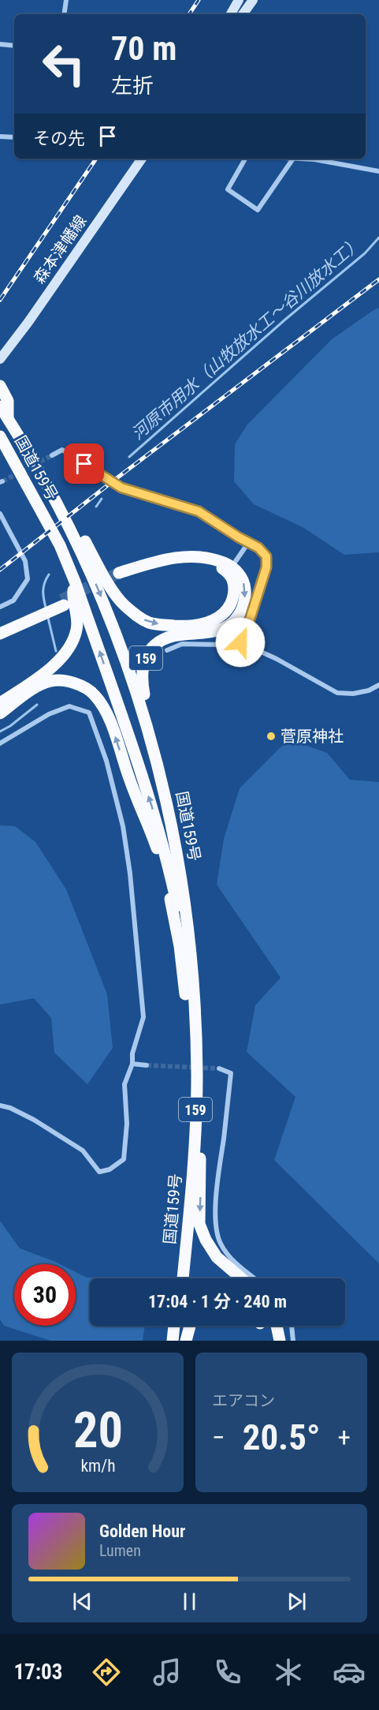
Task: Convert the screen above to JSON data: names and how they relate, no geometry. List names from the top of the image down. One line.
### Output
{"streets":{"highway":["国道159号","159"],"main road":["森本津幡線"]},"crossings":[["国道159号","159"]],"water":["河原市用水（山牧放水工～谷川放水工）"],"places":["菅原神社"],"page":{"turn":["70 m","左折"],"then":"その先","limit":"30","trip":"17:04 · 1 分 · 240 m","tile":"エアコン","heat":["−","20.5°","+"],"song":["Golden Hour","Lumen"],"tabs":"17:03","gauge":["20","km/h"]}}
